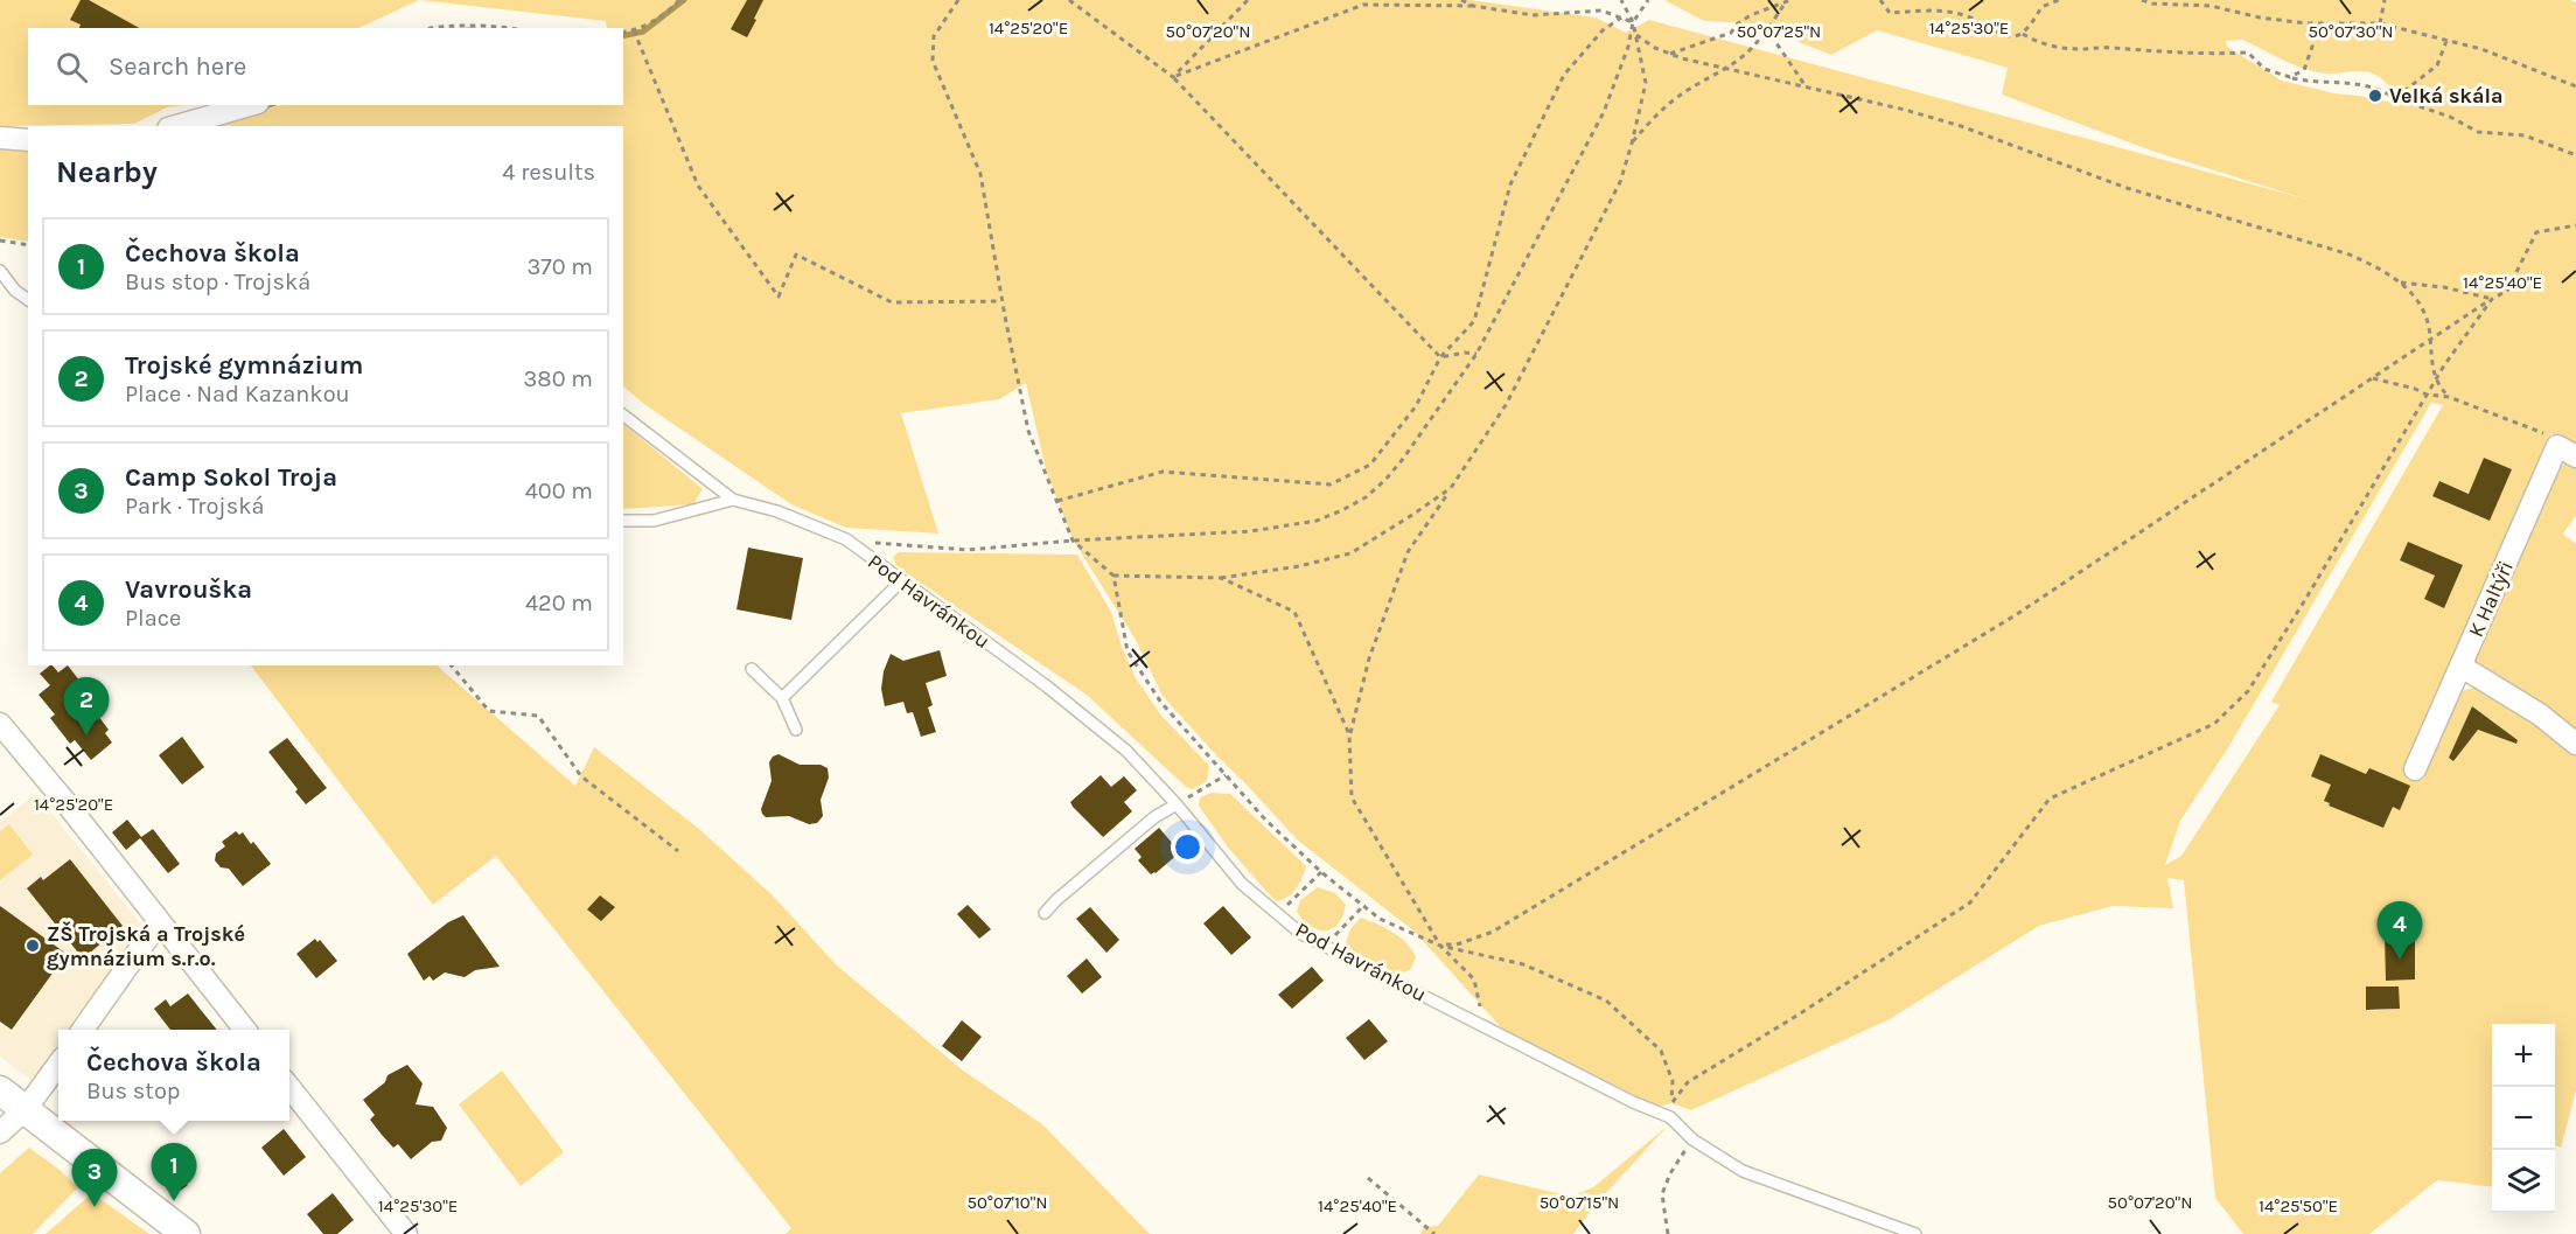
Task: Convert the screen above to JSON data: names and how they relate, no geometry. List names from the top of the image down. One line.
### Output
{"streets":{"street":["K Haltýři"],"lane":["Pod Havránkou"]},"places":["Velká skála","ZŠ Trojská a Trojské gymnázium s.r.o."],"page":{"search":"Search here","heading":["Nearby","4 results"],"list":[{"mark":"1","name":"Čechova škola","note":"Bus stop · Trojská","value":"370 m"},{"mark":"2","name":"Trojské gymnázium","note":"Place · Nad Kazankou","value":"380 m"},{"mark":"3","name":"Camp Sokol Troja","note":"Park · Trojská","value":"400 m"},{"mark":"4","name":"Vavrouška","note":"Place","value":"420 m"}],"pins":["2","4","1","3"],"map_buttons":["+","−"],"popup":["Čechova škola","Bus stop"]},"coordinates":["14°25'20\"E","14°25'30\"E","50°07'30\"N","50°07'20\"N","50°07'25\"N","14°25'40\"E","50°07'10\"N","50°07'15\"N","14°25'50\"E"]}
